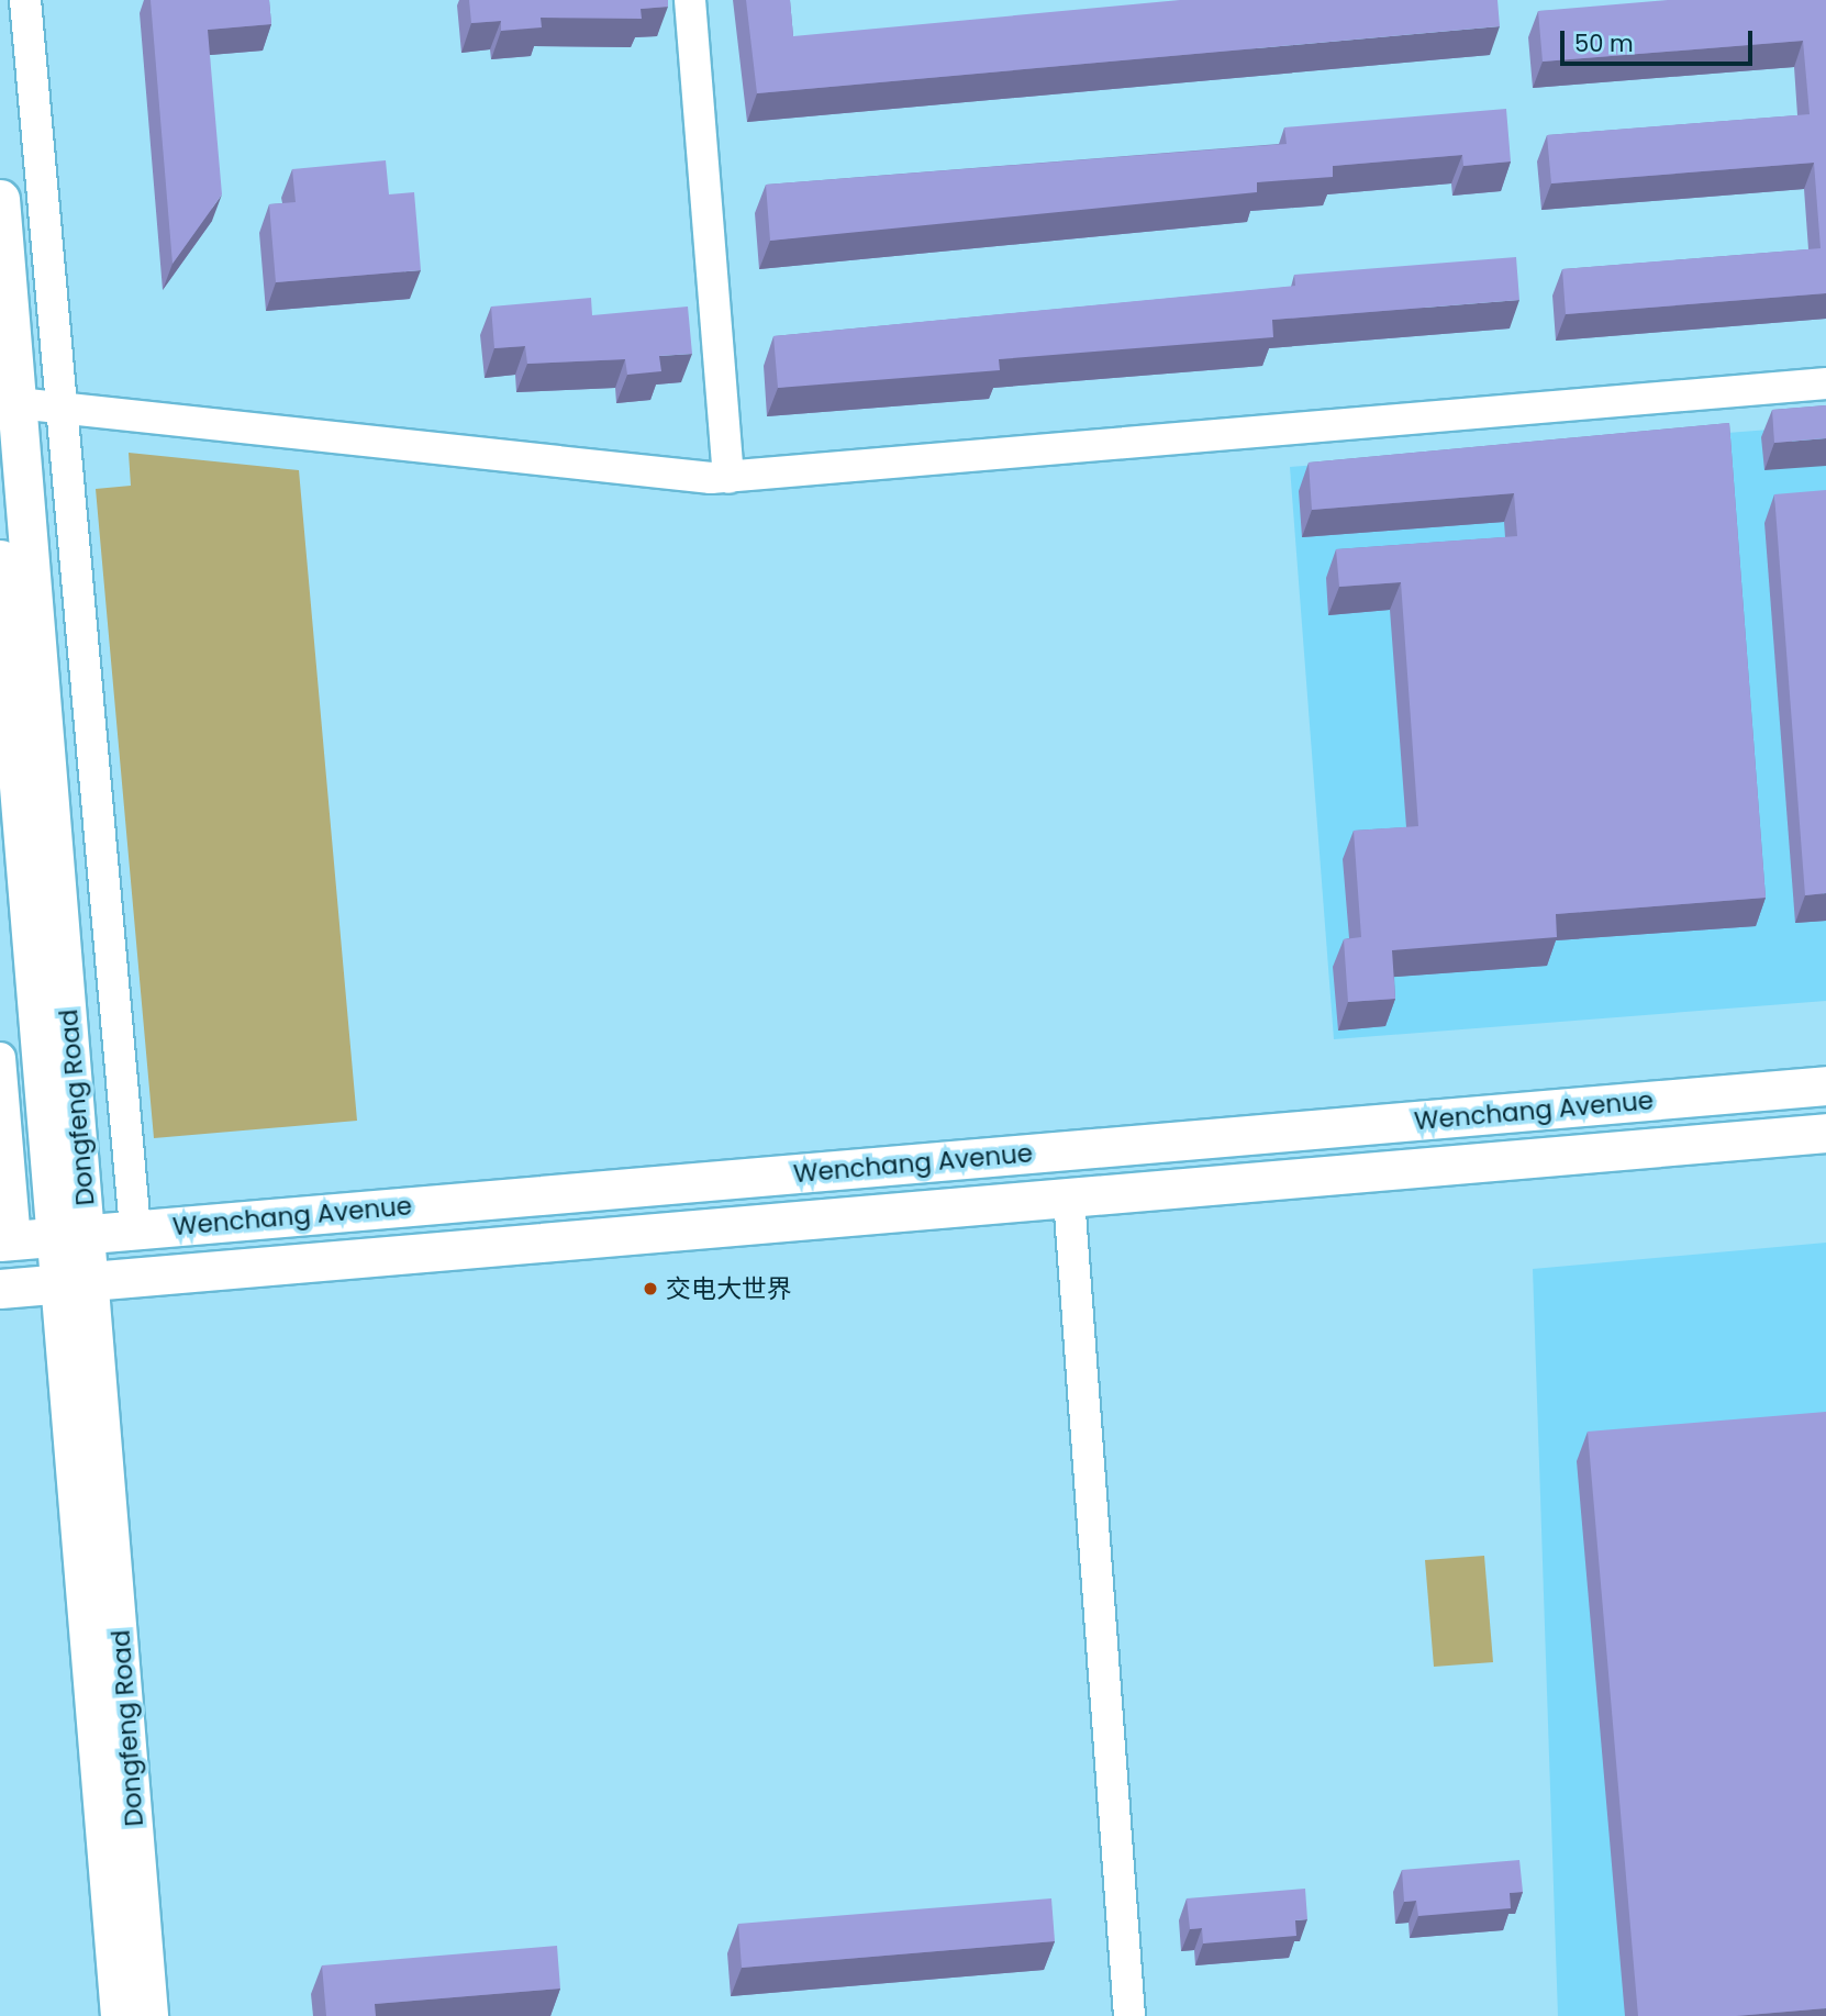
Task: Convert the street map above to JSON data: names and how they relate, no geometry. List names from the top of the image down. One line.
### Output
{"streets":{"main road":["Dongfeng Road","Wenchang Avenue"]},"crossings":[["Dongfeng Road","Wenchang Avenue"]],"places":["交电大世界"],"scale_bar":"50 m"}
